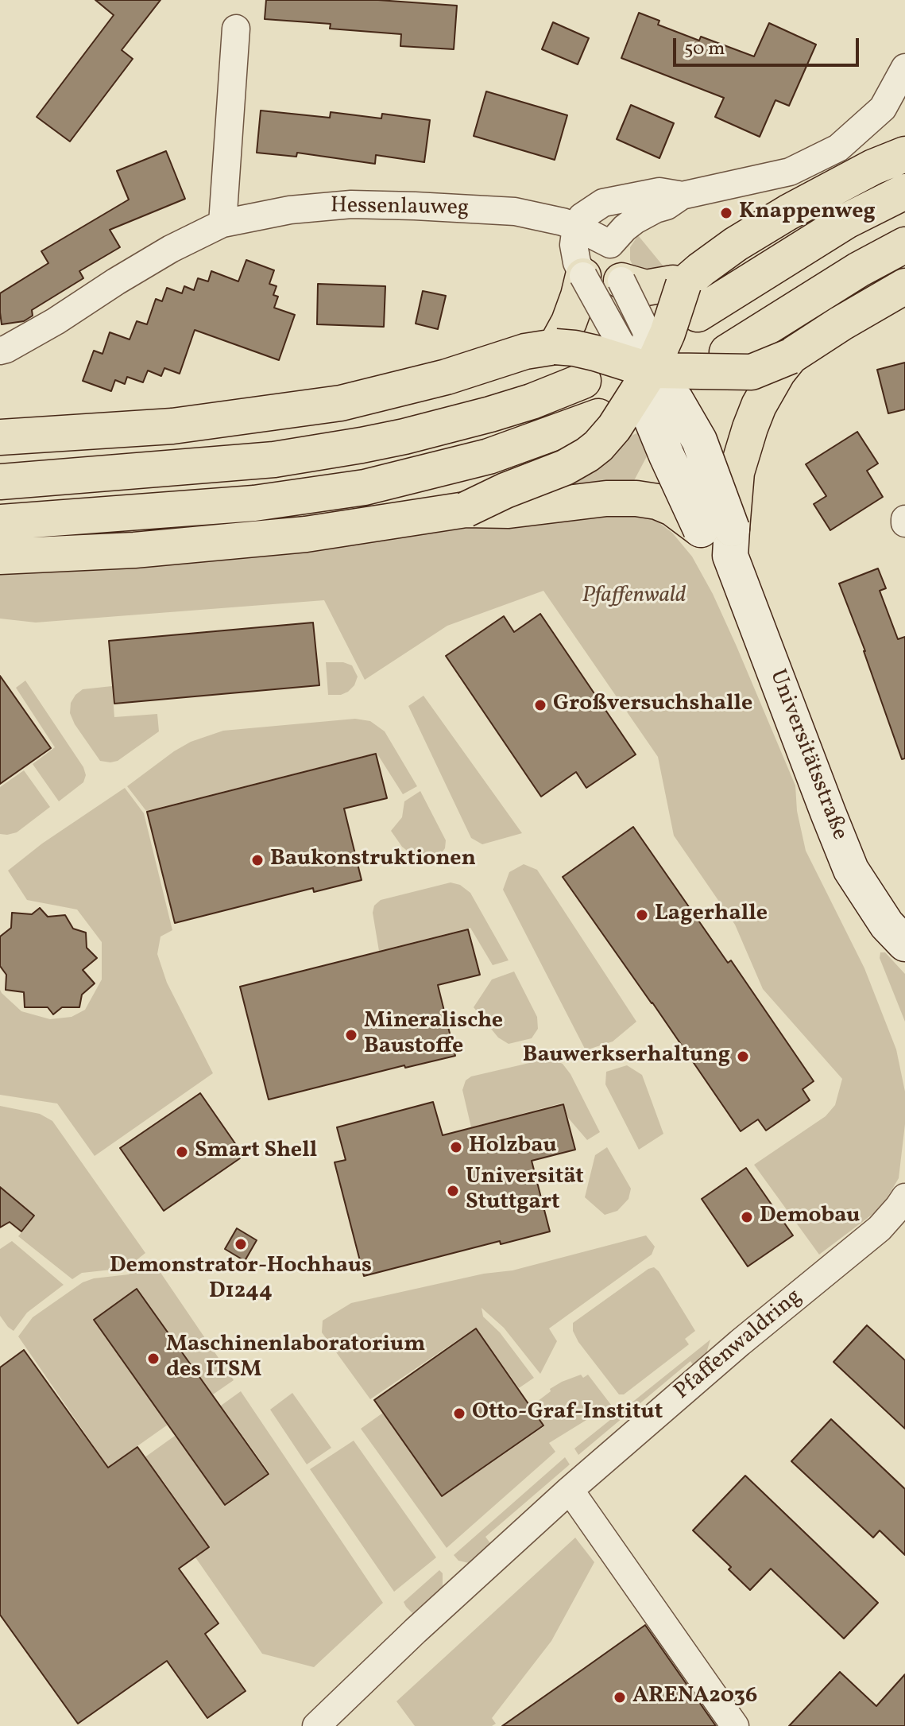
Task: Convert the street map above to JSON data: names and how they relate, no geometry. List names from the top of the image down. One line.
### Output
{"streets":{"street":["Hessenlauweg","Universitätsstraße","Pfaffenwaldring"]},"crossings":[["Hessenlauweg","Universitätsstraße"]],"parks":["Pfaffenwald"],"places":["Knappenweg","Großversuchshalle","Baukonstruktionen","Lagerhalle","Mineralische Baustoffe","Bauwerkserhaltung","Holzbau","Smart Shell","Universität Stuttgart","Demobau","Demonstrator-Hochhaus D1244","Maschinenlaboratorium des ITSM","Otto-Graf-Institut","ARENA2036"],"scale_bar":"50 m"}
